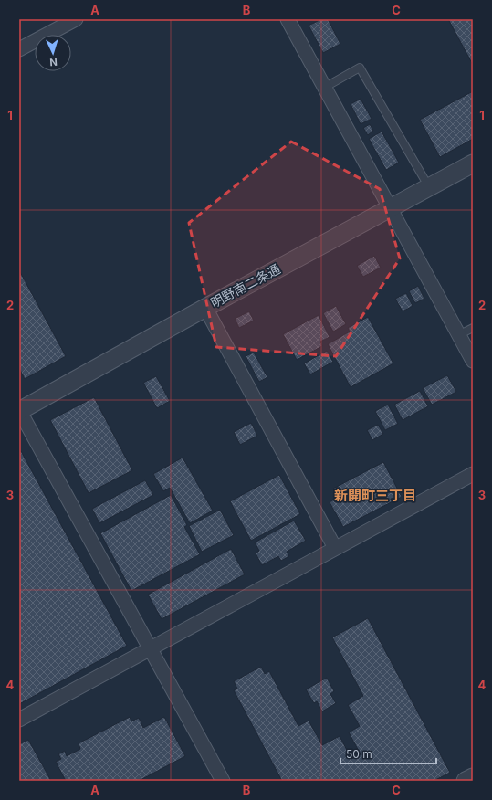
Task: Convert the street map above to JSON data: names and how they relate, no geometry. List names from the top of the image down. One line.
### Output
{"streets":{"street":["明野南二条通"]},"districts":["新開町三丁目"],"scale_bar":"50 m","north":"bottom","grid":{"columns":["A","B","C"],"rows":["1","2","3","4"]}}
